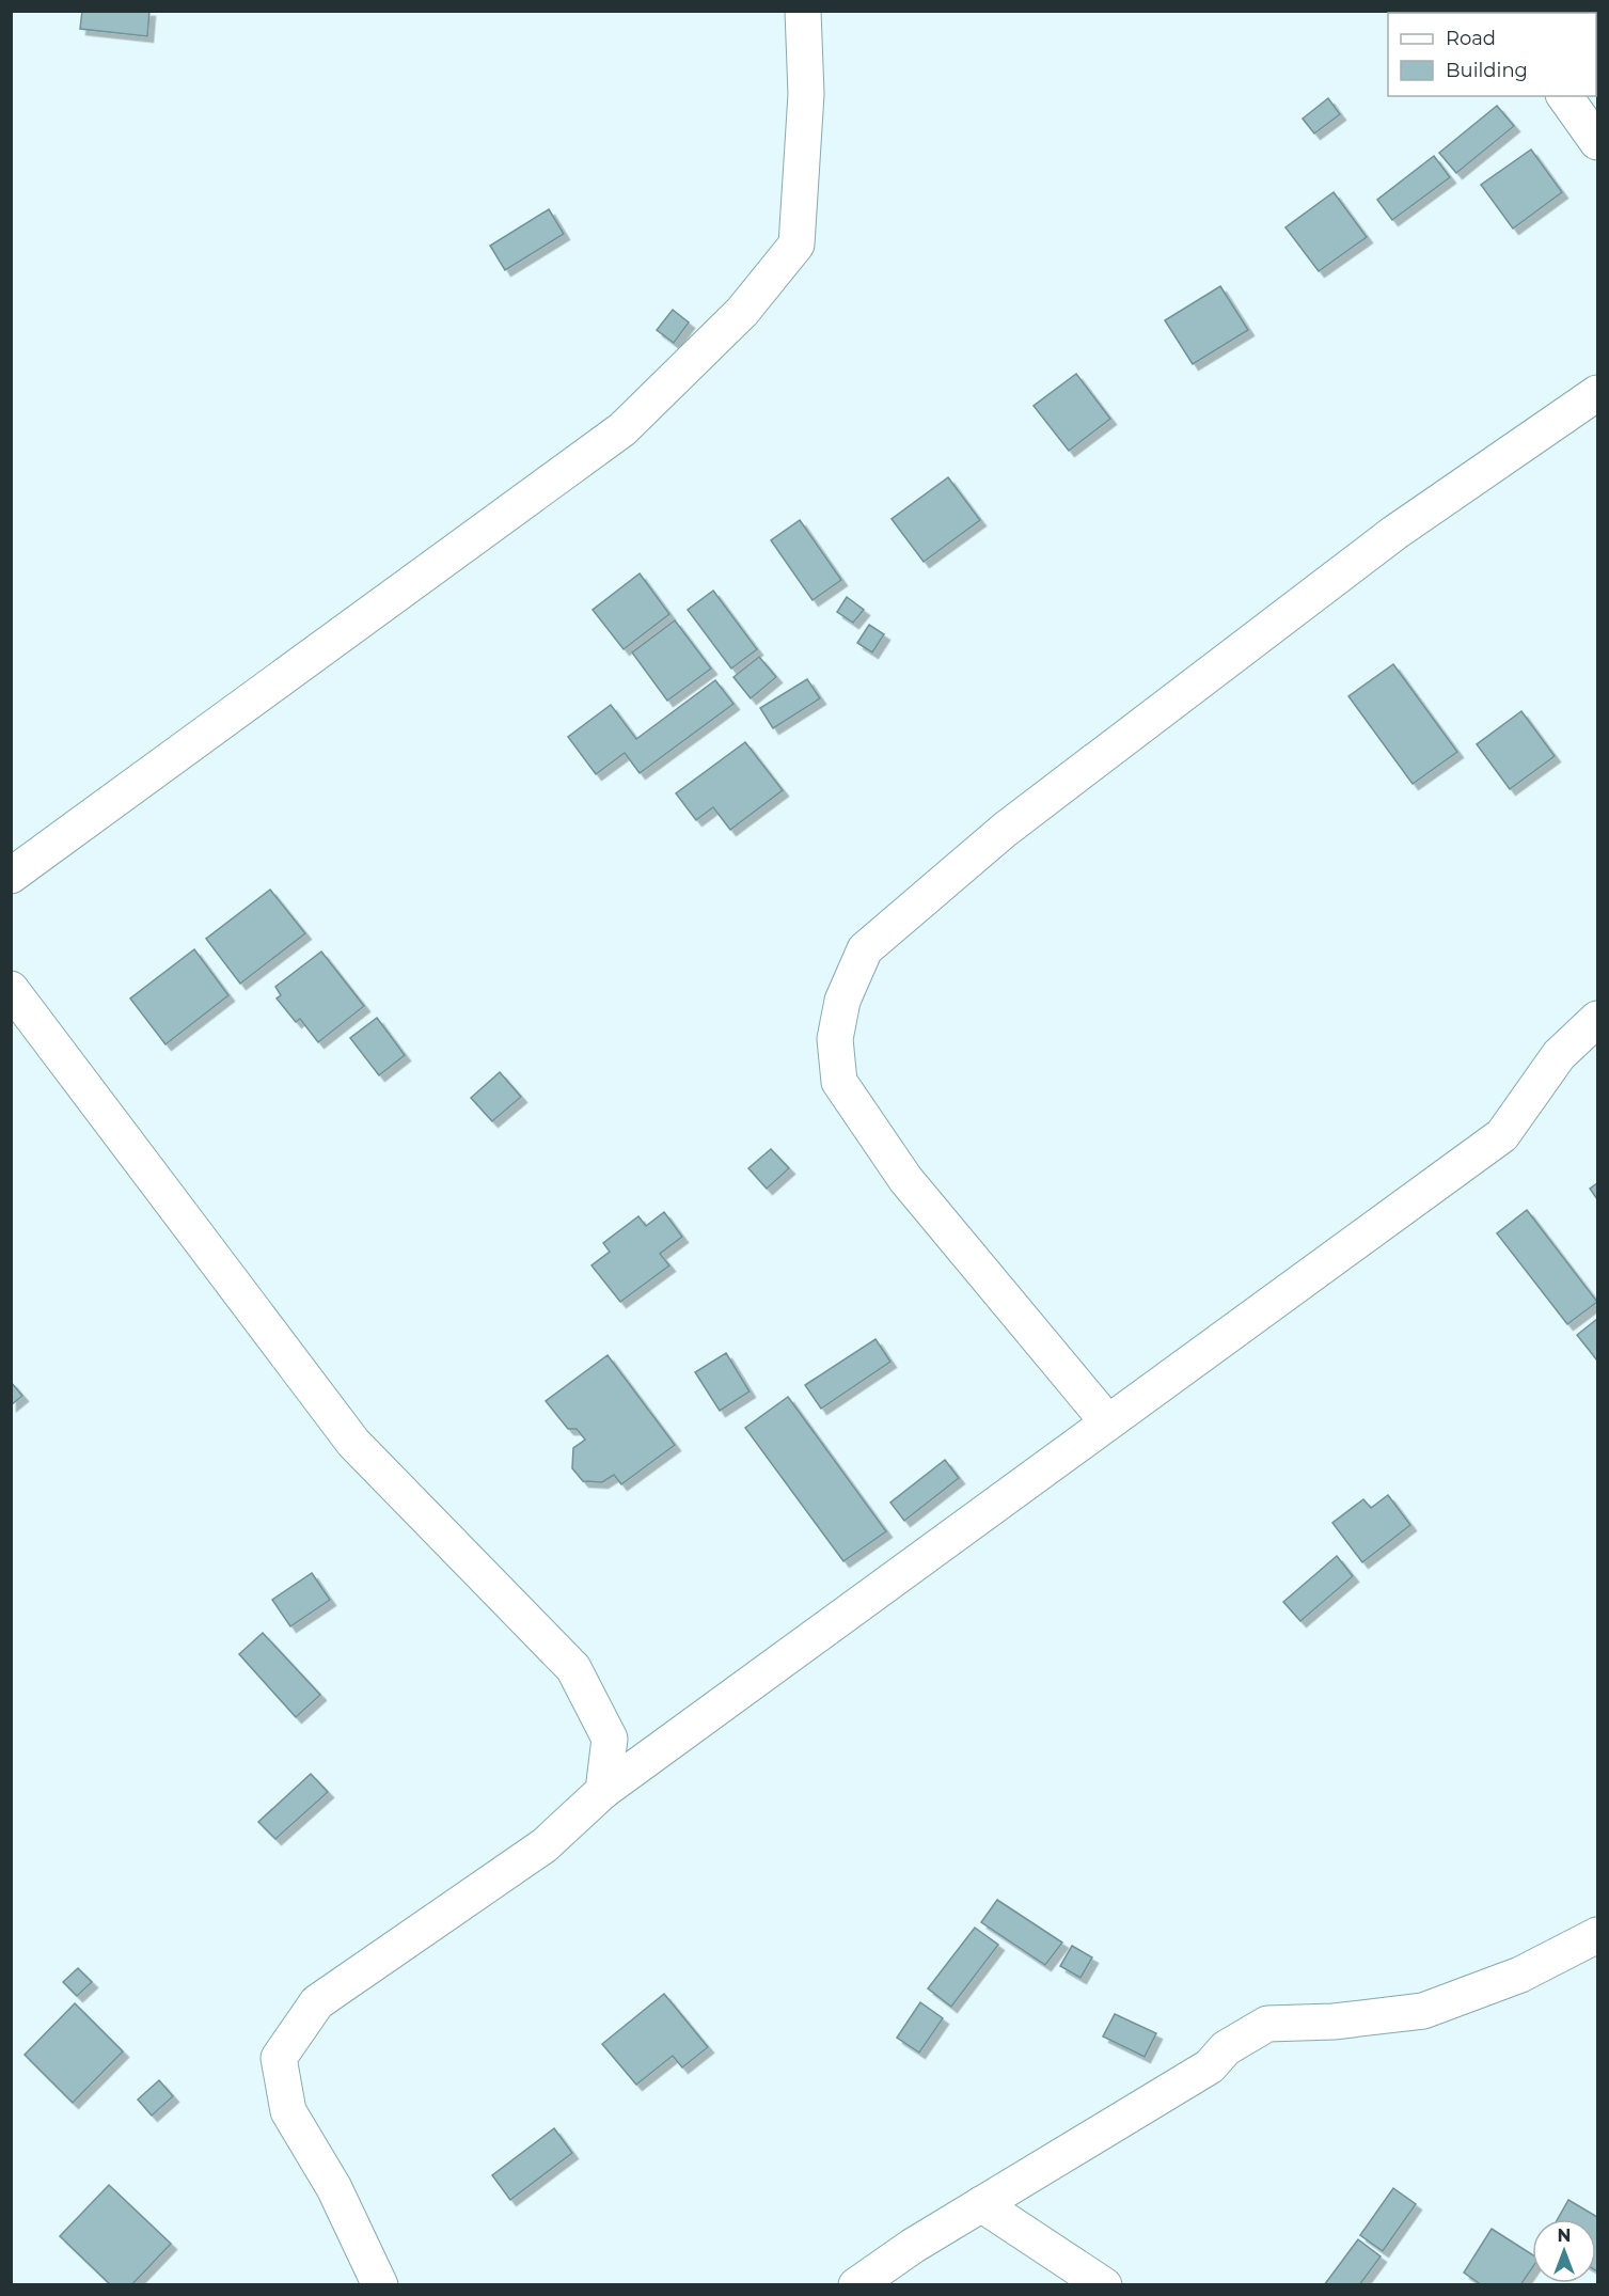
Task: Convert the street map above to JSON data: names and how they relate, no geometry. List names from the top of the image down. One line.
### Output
{"legend":["Road","Building"],"north":"top"}
